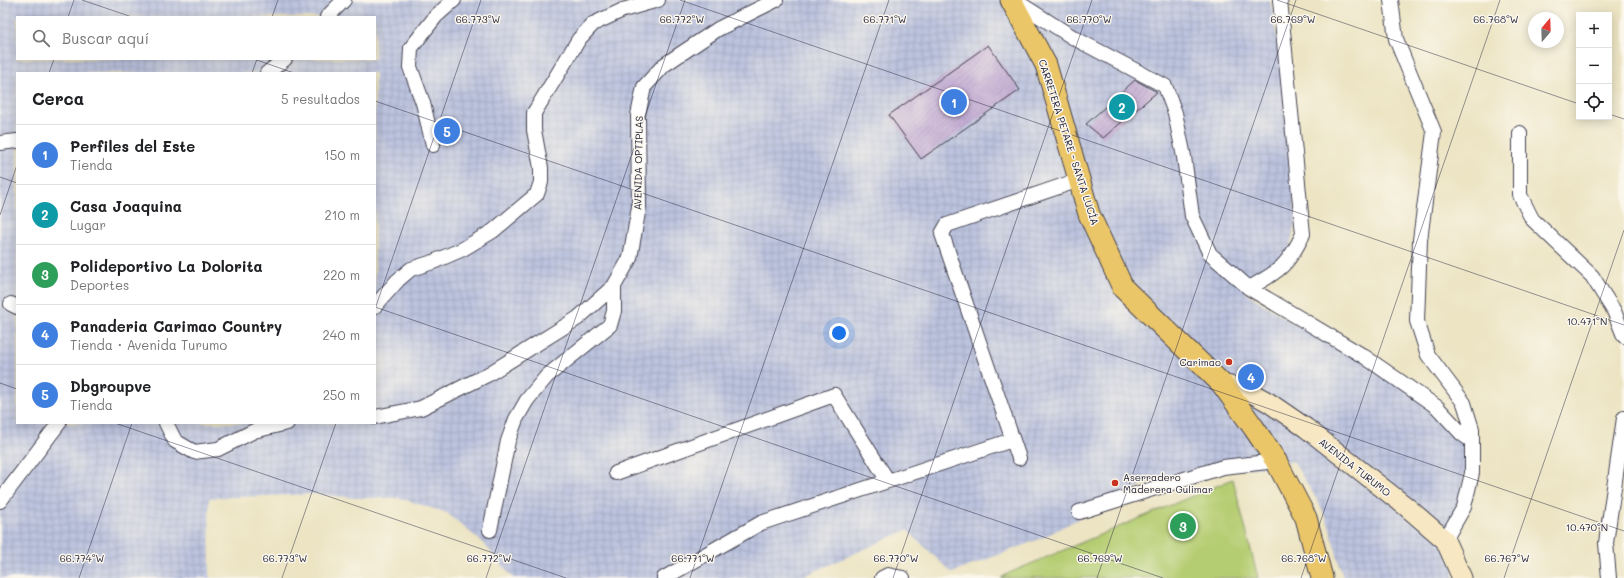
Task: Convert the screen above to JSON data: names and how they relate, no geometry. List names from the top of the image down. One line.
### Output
{"streets":{"main road":["CARRETERA PETARE - SANTA LUCÍA"],"street":["AVENIDA OPTIPLAS","AVENIDA TURUMO"]},"crossings":[["CARRETERA PETARE - SANTA LUCÍA","AVENIDA TURUMO"]],"places":["Carimao","Aserradero Maderera Gulimar"],"north":"top","page":{"map_buttons":["+","−"],"search":"Buscar aquí","heading":["Cerca","5 resultados"],"pins":["1","2","5","4","3"],"list":[{"mark":"1","name":"Perfiles del Este","note":"Tienda","value":"150 m"},{"mark":"2","name":"Casa Joaquina","note":"Lugar","value":"210 m"},{"mark":"3","name":"Polideportivo La Dolorita","note":"Deportes","value":"220 m"},{"mark":"4","name":"Panaderia Carimao Country","note":"Tienda · Avenida Turumo","value":"240 m"},{"mark":"5","name":"Dbgroupve","note":"Tienda","value":"250 m"}]},"coordinates":["66.771°W","66.768°W","66.773°W","66.772°W","66.770°W","66.769°W","10.471°N","10.470°N","66.774°W","66.767°W"]}
